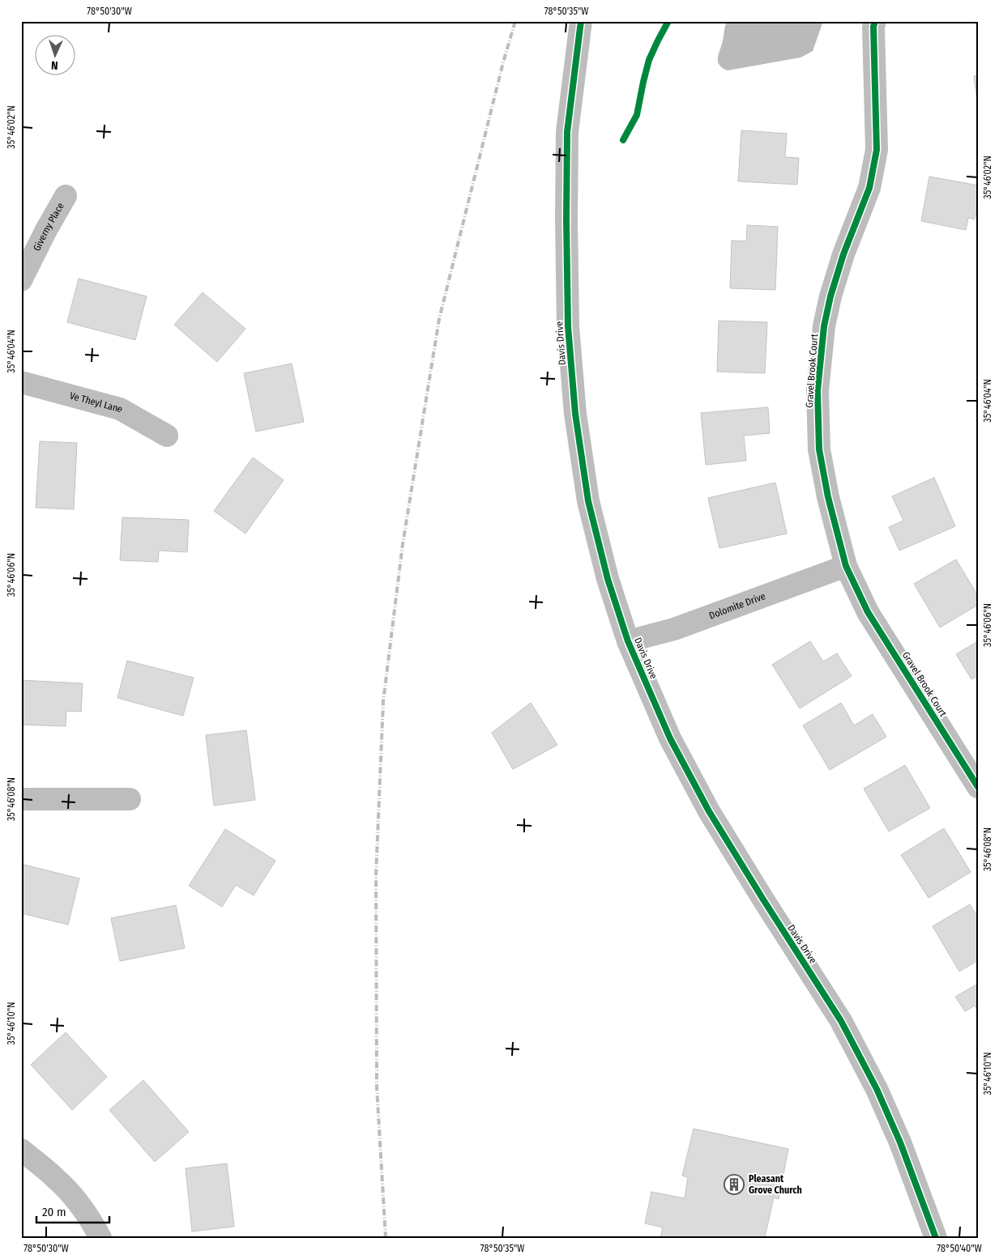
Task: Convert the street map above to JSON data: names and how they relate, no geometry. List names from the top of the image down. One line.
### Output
{"streets":{"street":["Giverny Place","Davis Drive","Gravel Brook Court","Ve Theyl Lane","Dolomite Drive"]},"crossings":[["Davis Drive","Dolomite Drive"],["Gravel Brook Court","Dolomite Drive"]],"places":{"building":["Pleasant Grove Church"]},"scale_bar":"20 m","north":"bottom","coordinates":["78°50'30\"W","78°50'35\"W","35°46'02\"N","35°46'04\"N","35°46'06\"N","35°46'08\"N","35°46'10\"N","78°50'40\"W"]}
